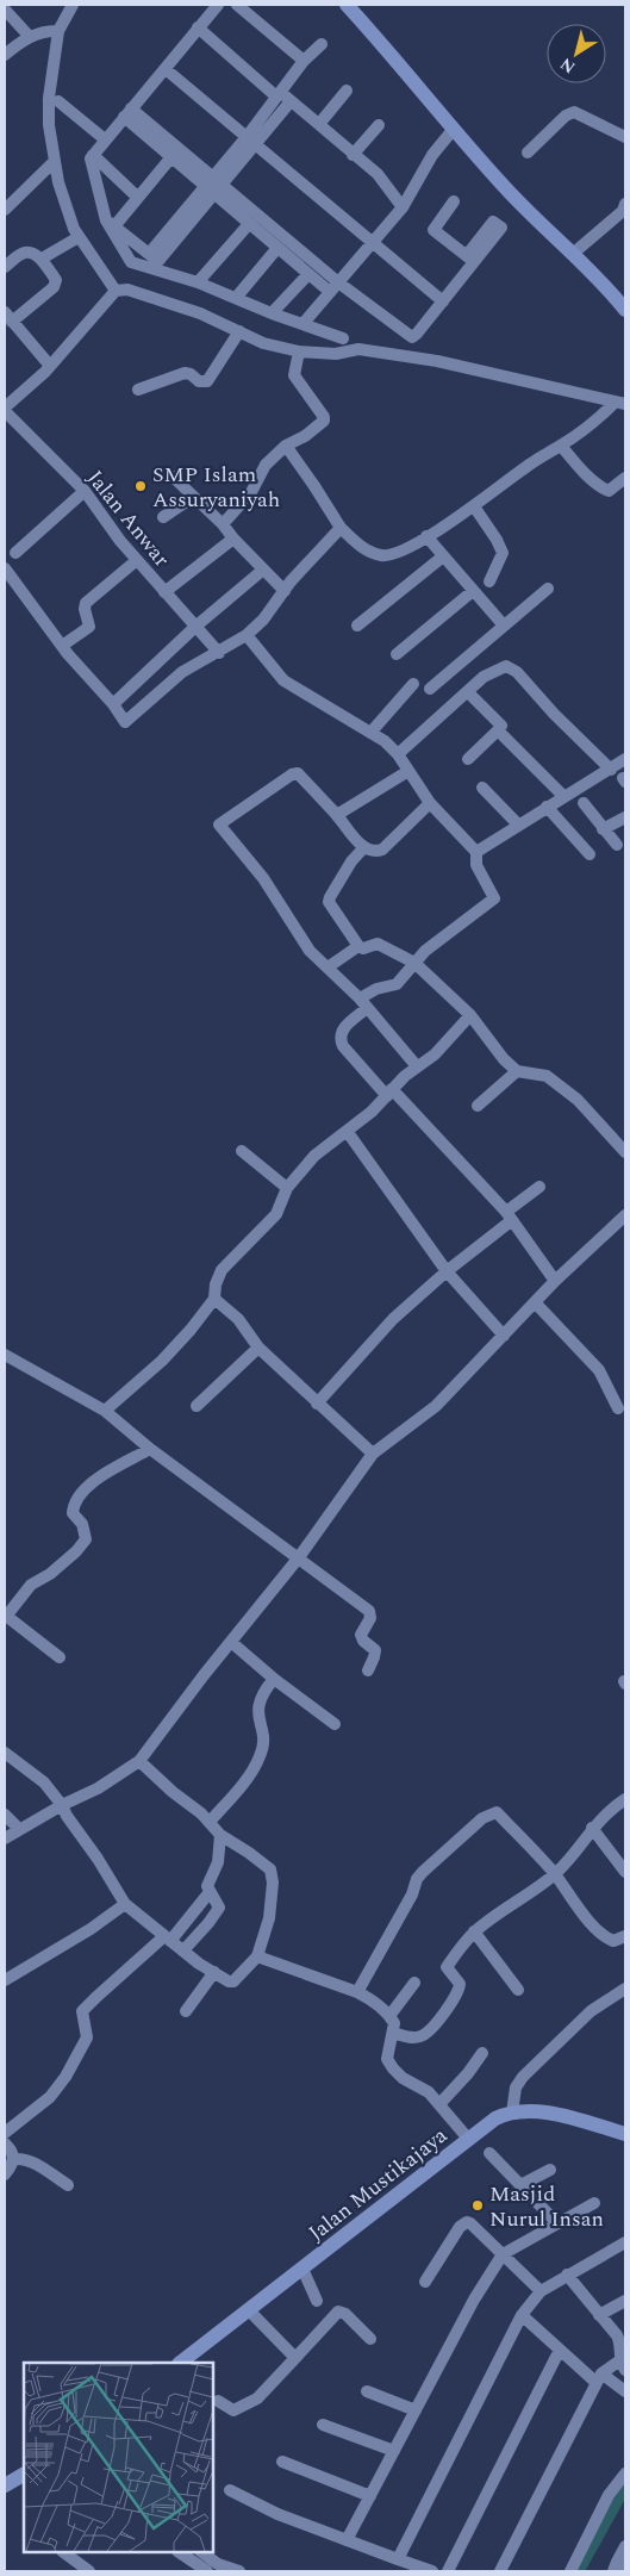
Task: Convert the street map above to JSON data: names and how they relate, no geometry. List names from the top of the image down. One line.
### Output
{"streets":{"main road":["Jalan Mustikajaya"],"street":["Jalan Anwar"]},"places":["SMP Islam Assuryaniyah","Masjid Nurul Insan"],"north":"bottom left"}
